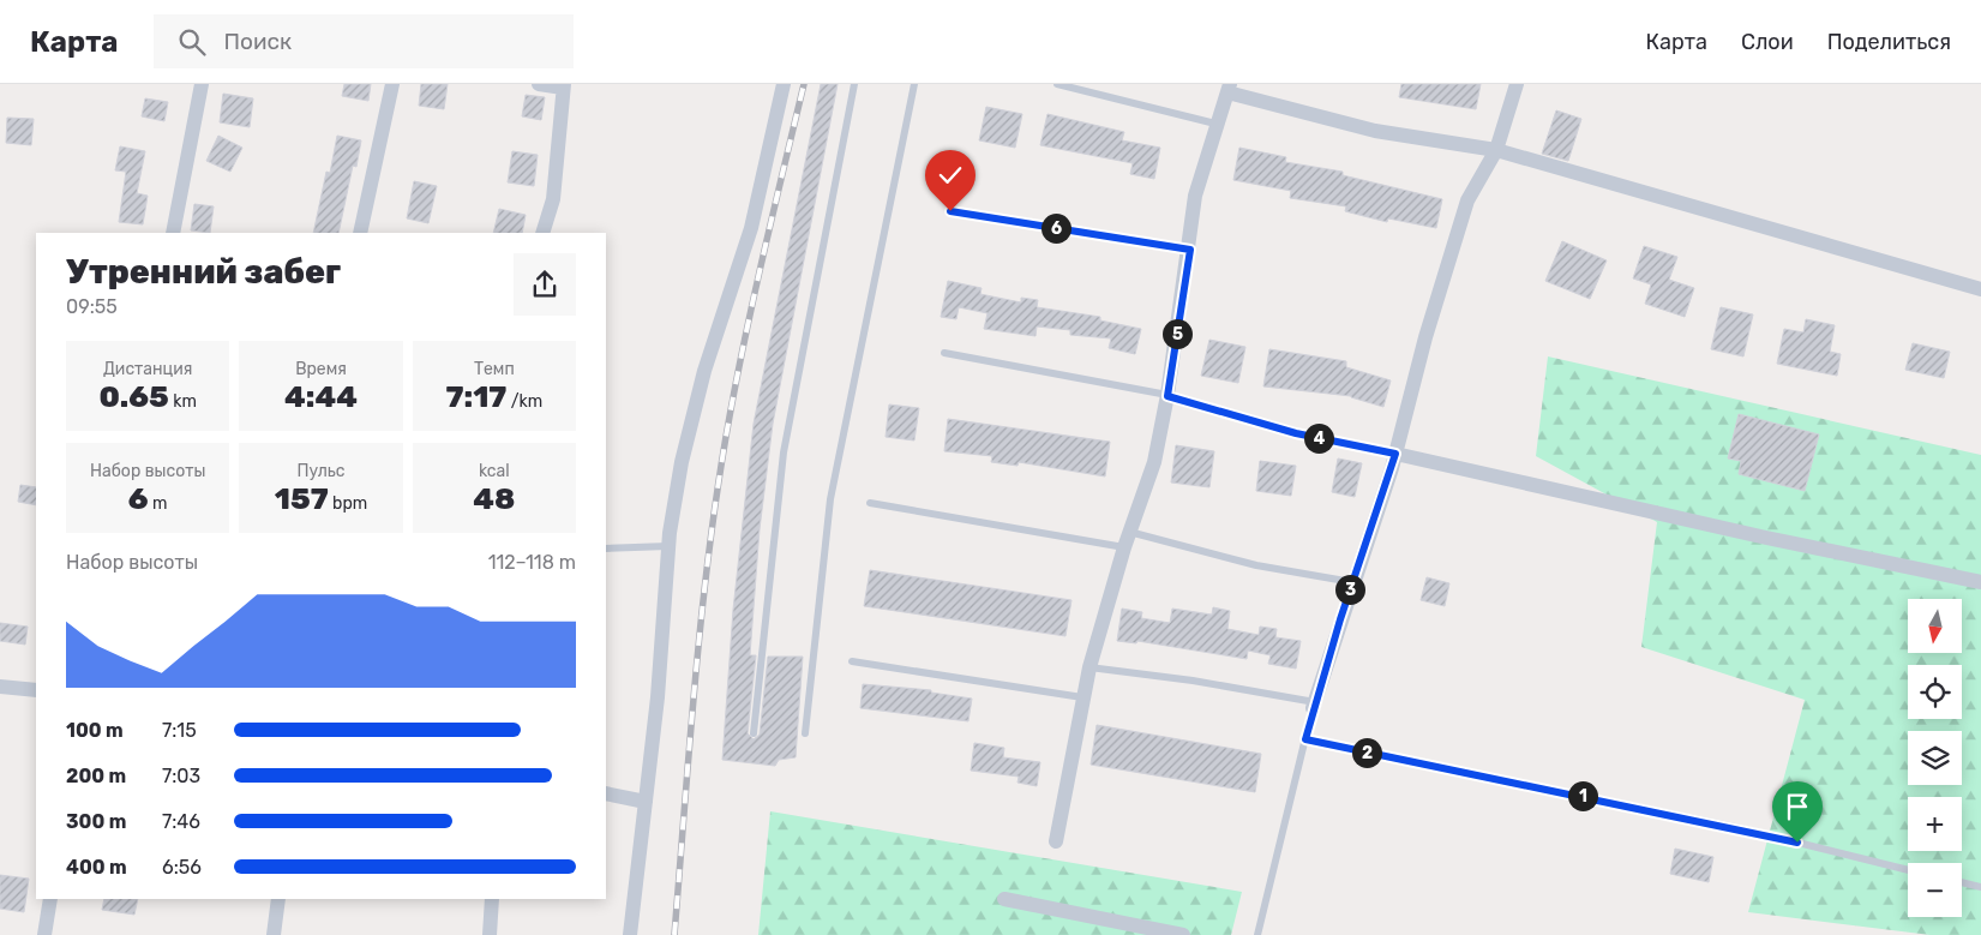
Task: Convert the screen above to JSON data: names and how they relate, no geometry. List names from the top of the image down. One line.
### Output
{"north":"bottom","page":{"header":"Карта","search":"Поиск","nav":["Карта","Слои","Поделиться"],"pins":["6","5","4","3","2","1"],"heading":["Утренний забег","09:55"],"stats":[["Дистанция","0.65 km"],["Время","4:44"],["Темп","7:17 /km"],["Набор высоты","6 m"],["Пульс","157 bpm"],["kcal","48"]],"chart":["Набор высоты","112–118 m"],"map_buttons":["+","−"],"list":[{"name":"100 m","note":"7:15"},{"name":"200 m","note":"7:03"},{"name":"300 m","note":"7:46"},{"name":"400 m","note":"6:56"}]}}
